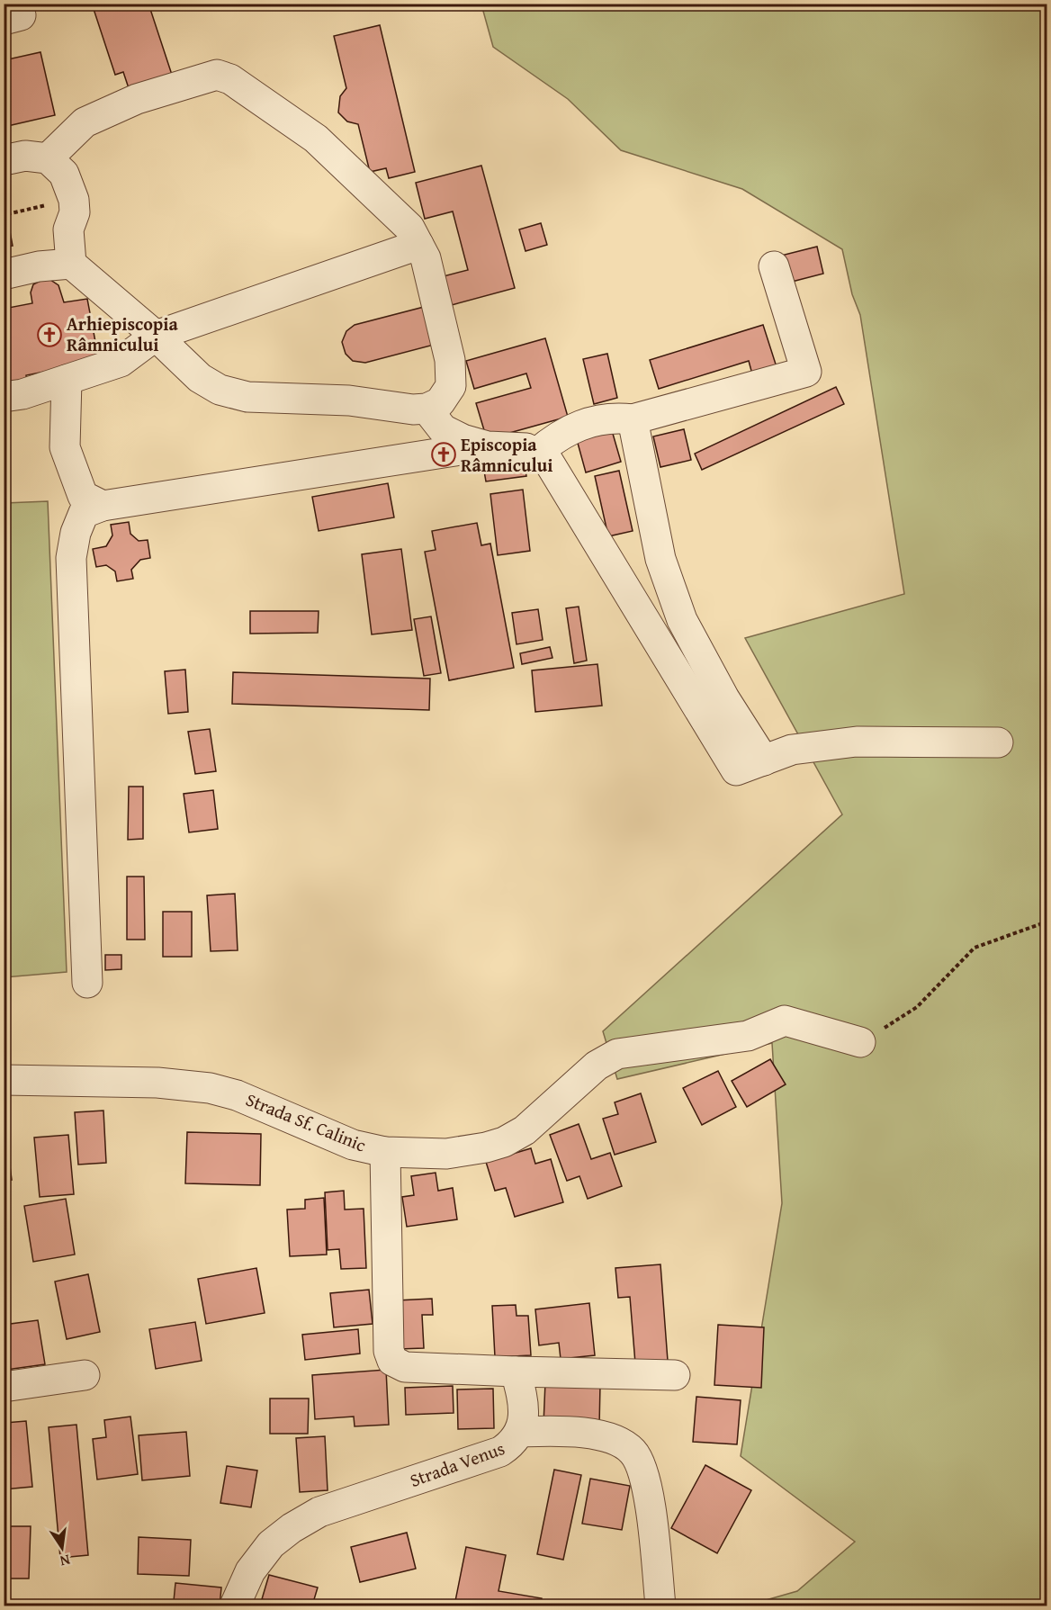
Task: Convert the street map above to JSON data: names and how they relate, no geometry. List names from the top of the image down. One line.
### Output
{"streets":{"street":["Strada Sf. Calinic","Strada Venus"]},"places":{"church":["Arhiepiscopia Râmnicului","Episcopia Râmnicului"]},"north":"bottom"}
